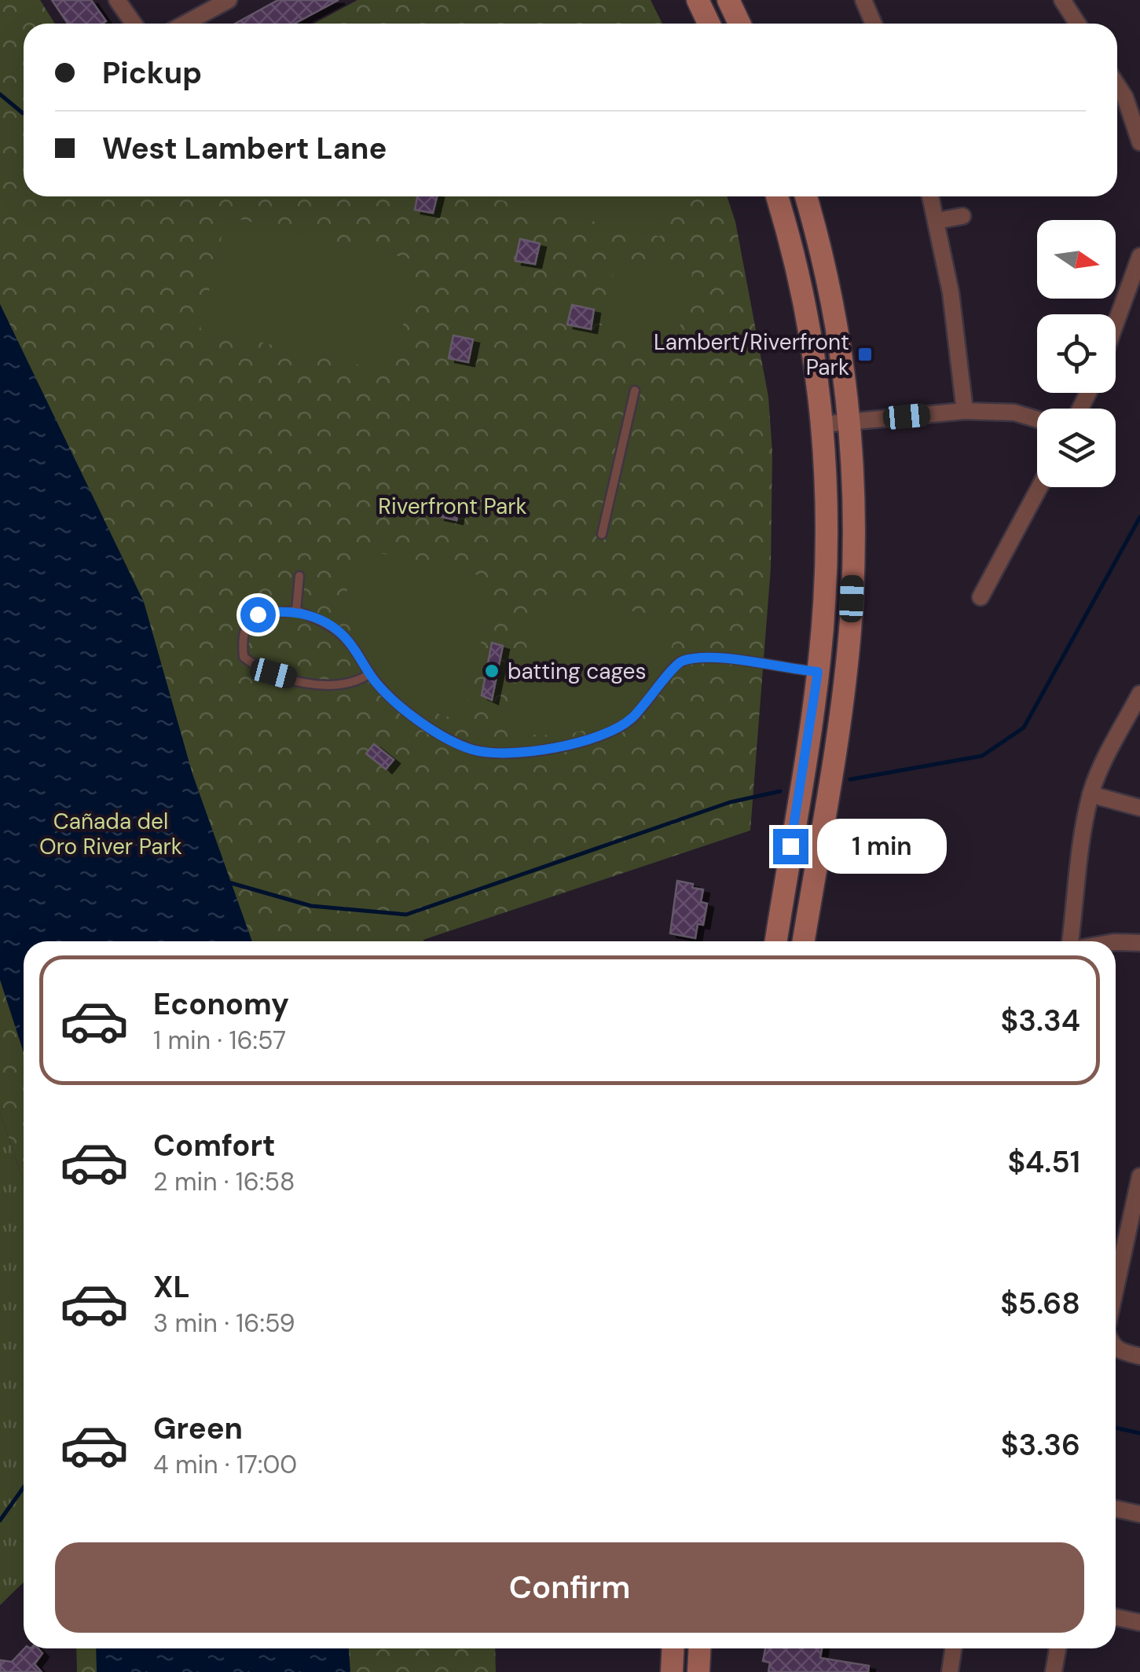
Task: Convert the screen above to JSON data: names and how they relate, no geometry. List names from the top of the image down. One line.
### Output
{"parks":["Riverfront Park","Cañada del Oro River Park"],"places":{"transit":["Lambert/Riverfront Park"],"other":["batting cages"]},"north":"right","page":{"banner":["Pickup","West Lambert Lane"],"bubble":"1 min","list":[{"name":"Economy","note":"1 min · 16:57","value":"$3.34"},{"name":"Comfort","note":"2 min · 16:58","value":"$4.51"},{"name":"XL","note":"3 min · 16:59","value":"$5.68"},{"name":"Green","note":"4 min · 17:00","value":"$3.36"}],"buttons":"Confirm"}}
